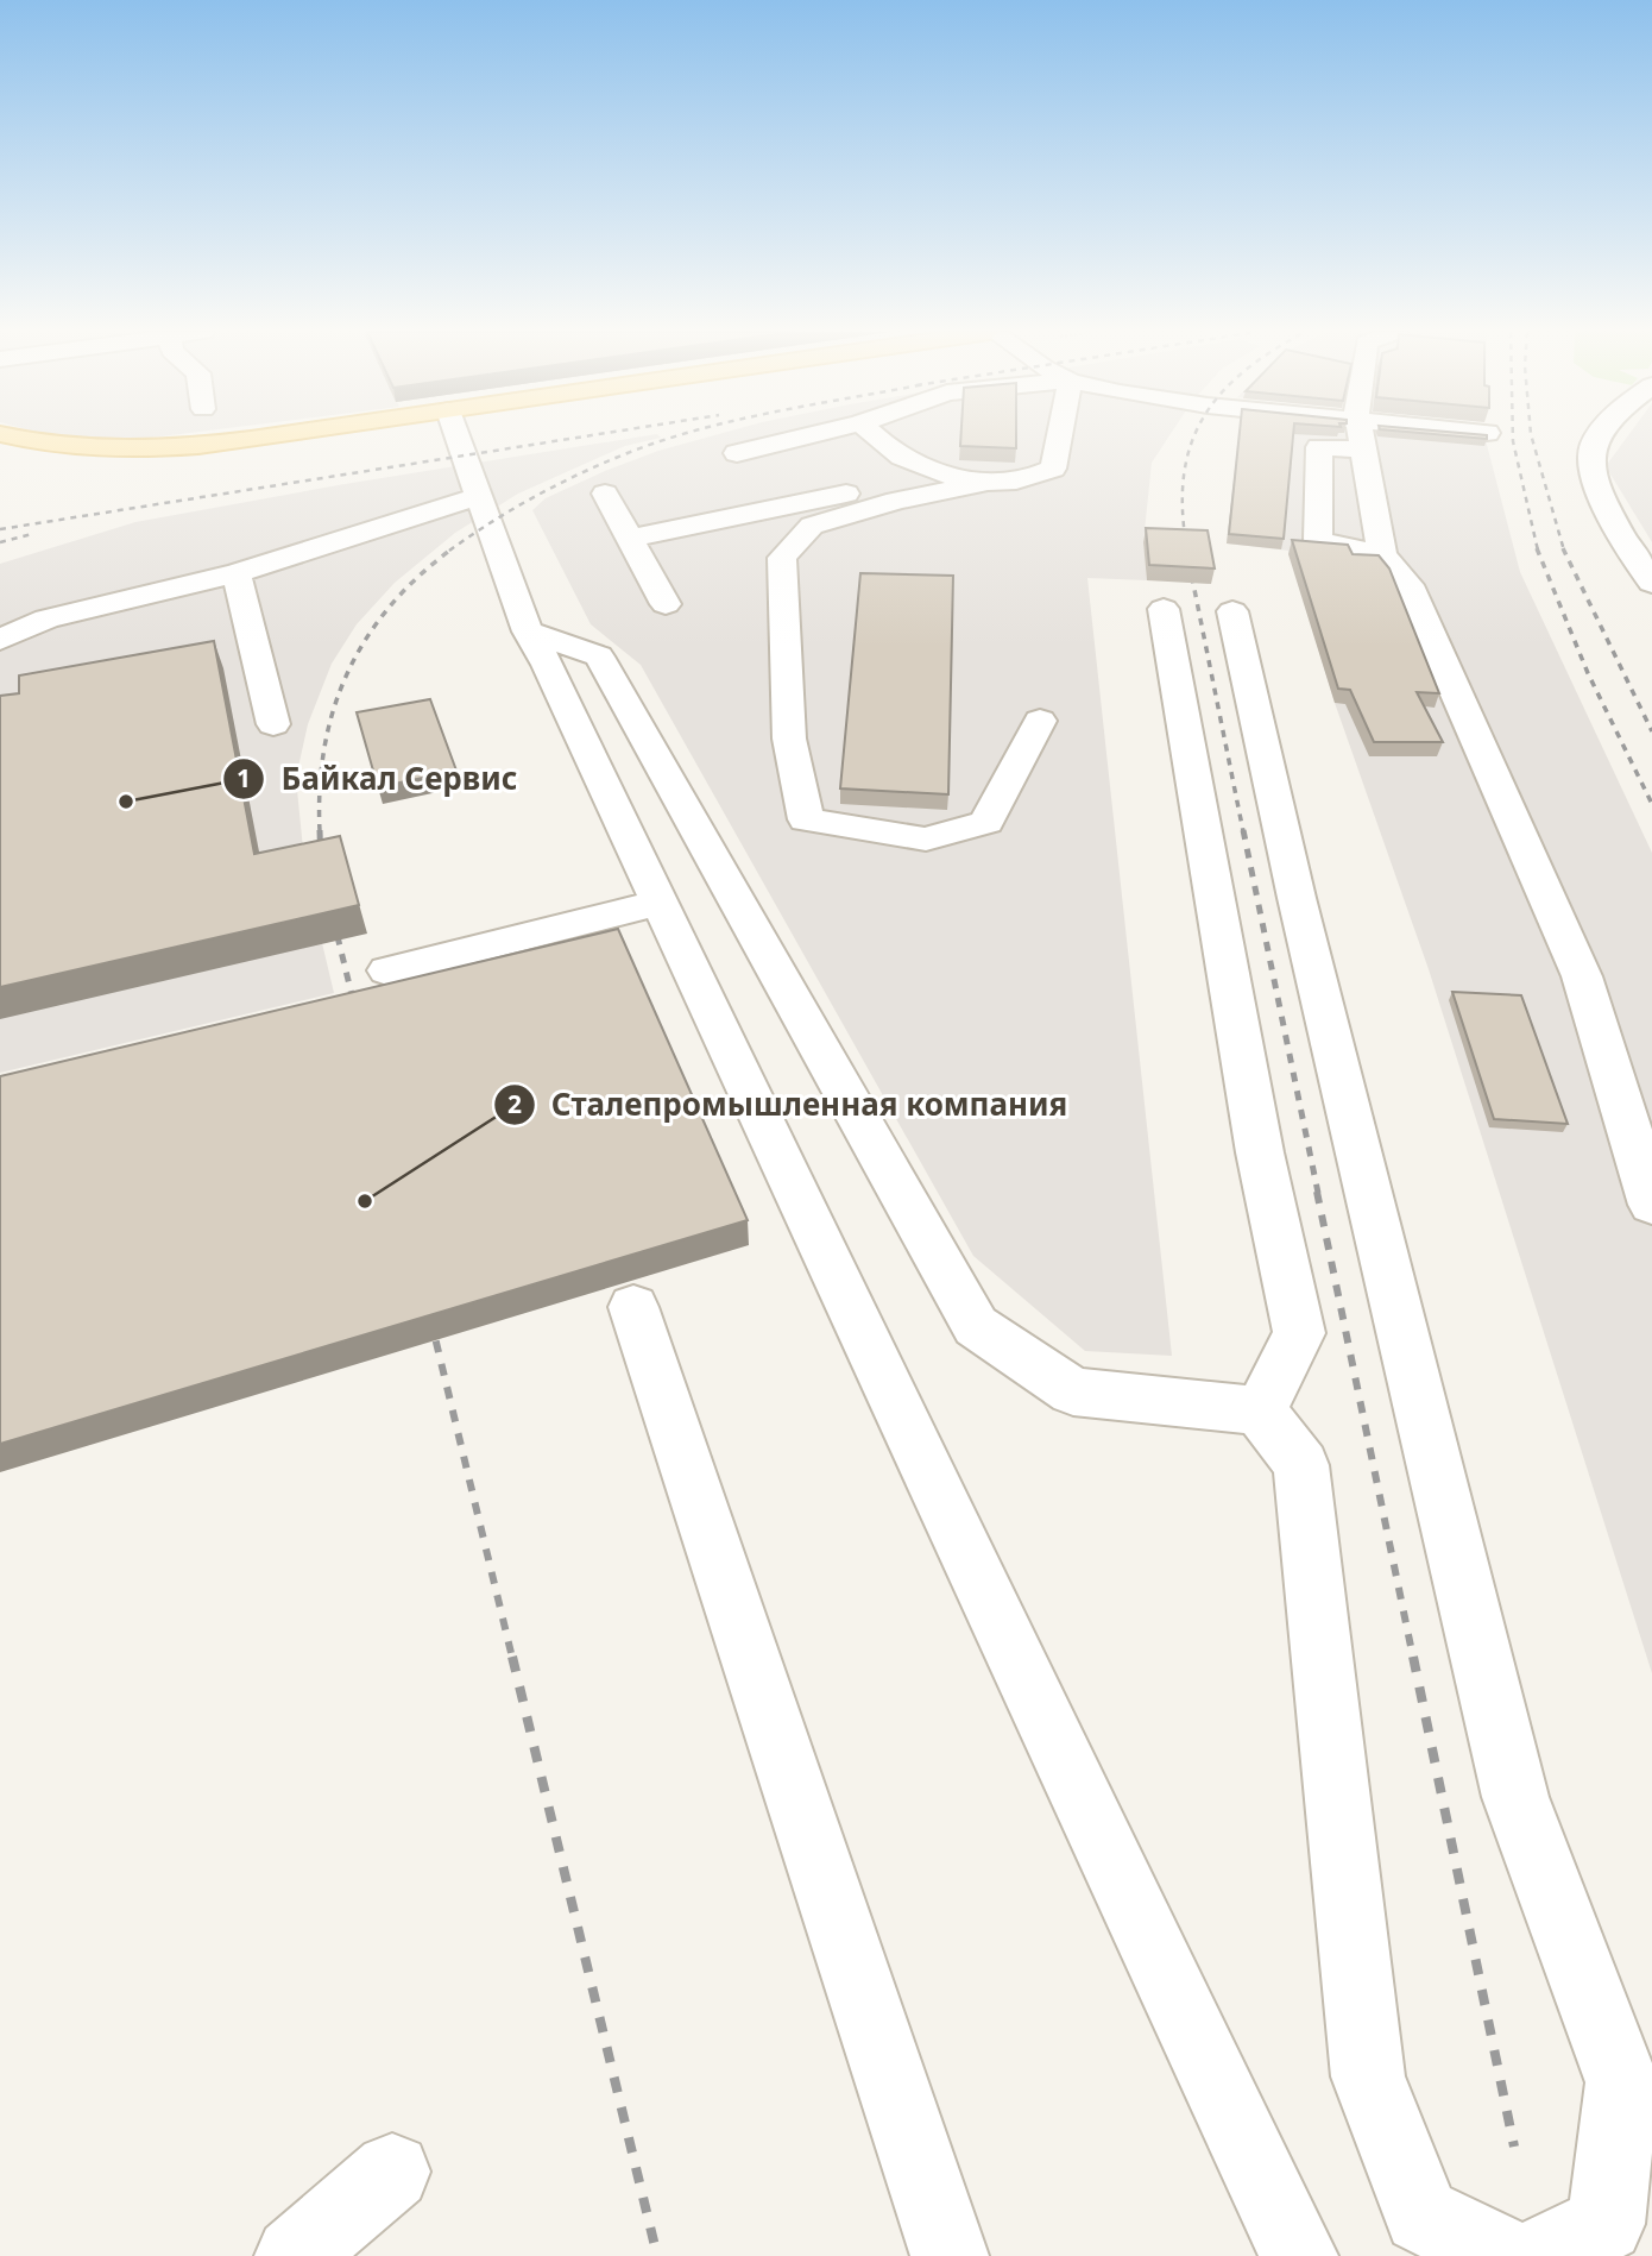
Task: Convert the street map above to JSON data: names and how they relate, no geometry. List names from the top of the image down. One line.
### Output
{"places":["Байкал Сервис","Сталепромышленная компания"]}
